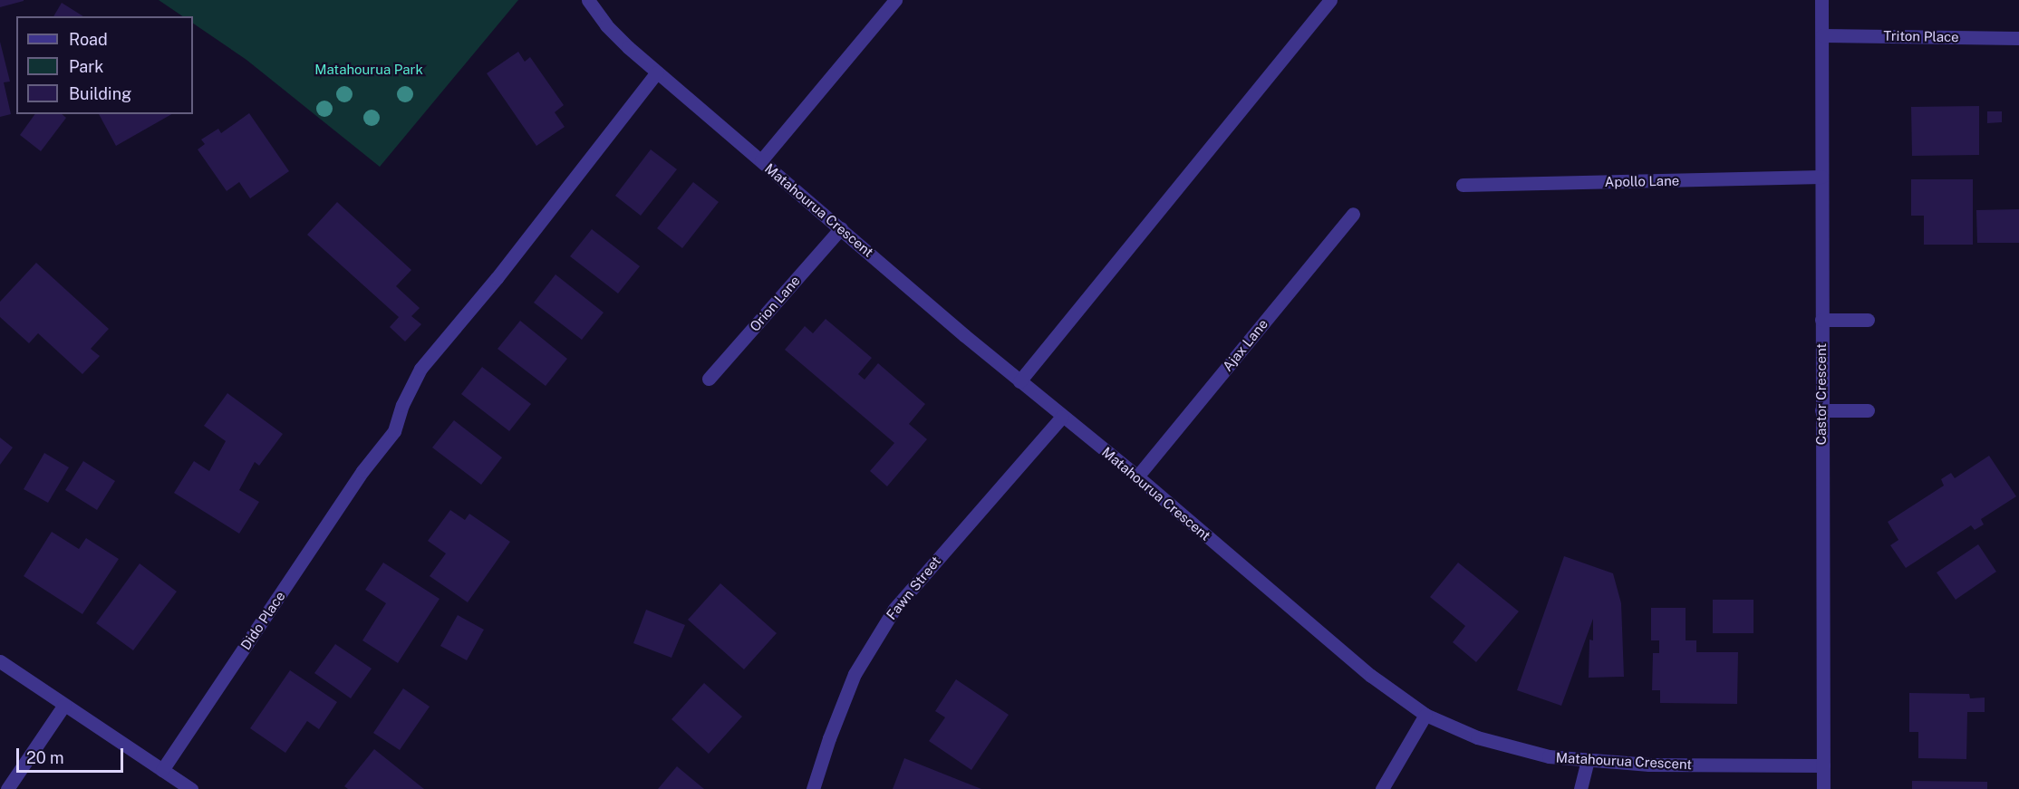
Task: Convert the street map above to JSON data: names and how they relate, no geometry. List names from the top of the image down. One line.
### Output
{"streets":{"street":["Triton Place","Apollo Lane","Matahourua Crescent","Orion Lane","Ajax Lane","Castor Crescent","Fawn Street","Dido Place"]},"crossings":[["Triton Place","Castor Crescent"],["Apollo Lane","Castor Crescent"],["Matahourua Crescent","Orion Lane"],["Matahourua Crescent","Ajax Lane"],["Matahourua Crescent","Castor Crescent"],["Matahourua Crescent","Fawn Street"],["Matahourua Crescent","Dido Place"]],"parks":["Matahourua Park"],"legend":["Road","Park","Building"],"scale_bar":"20 m"}
